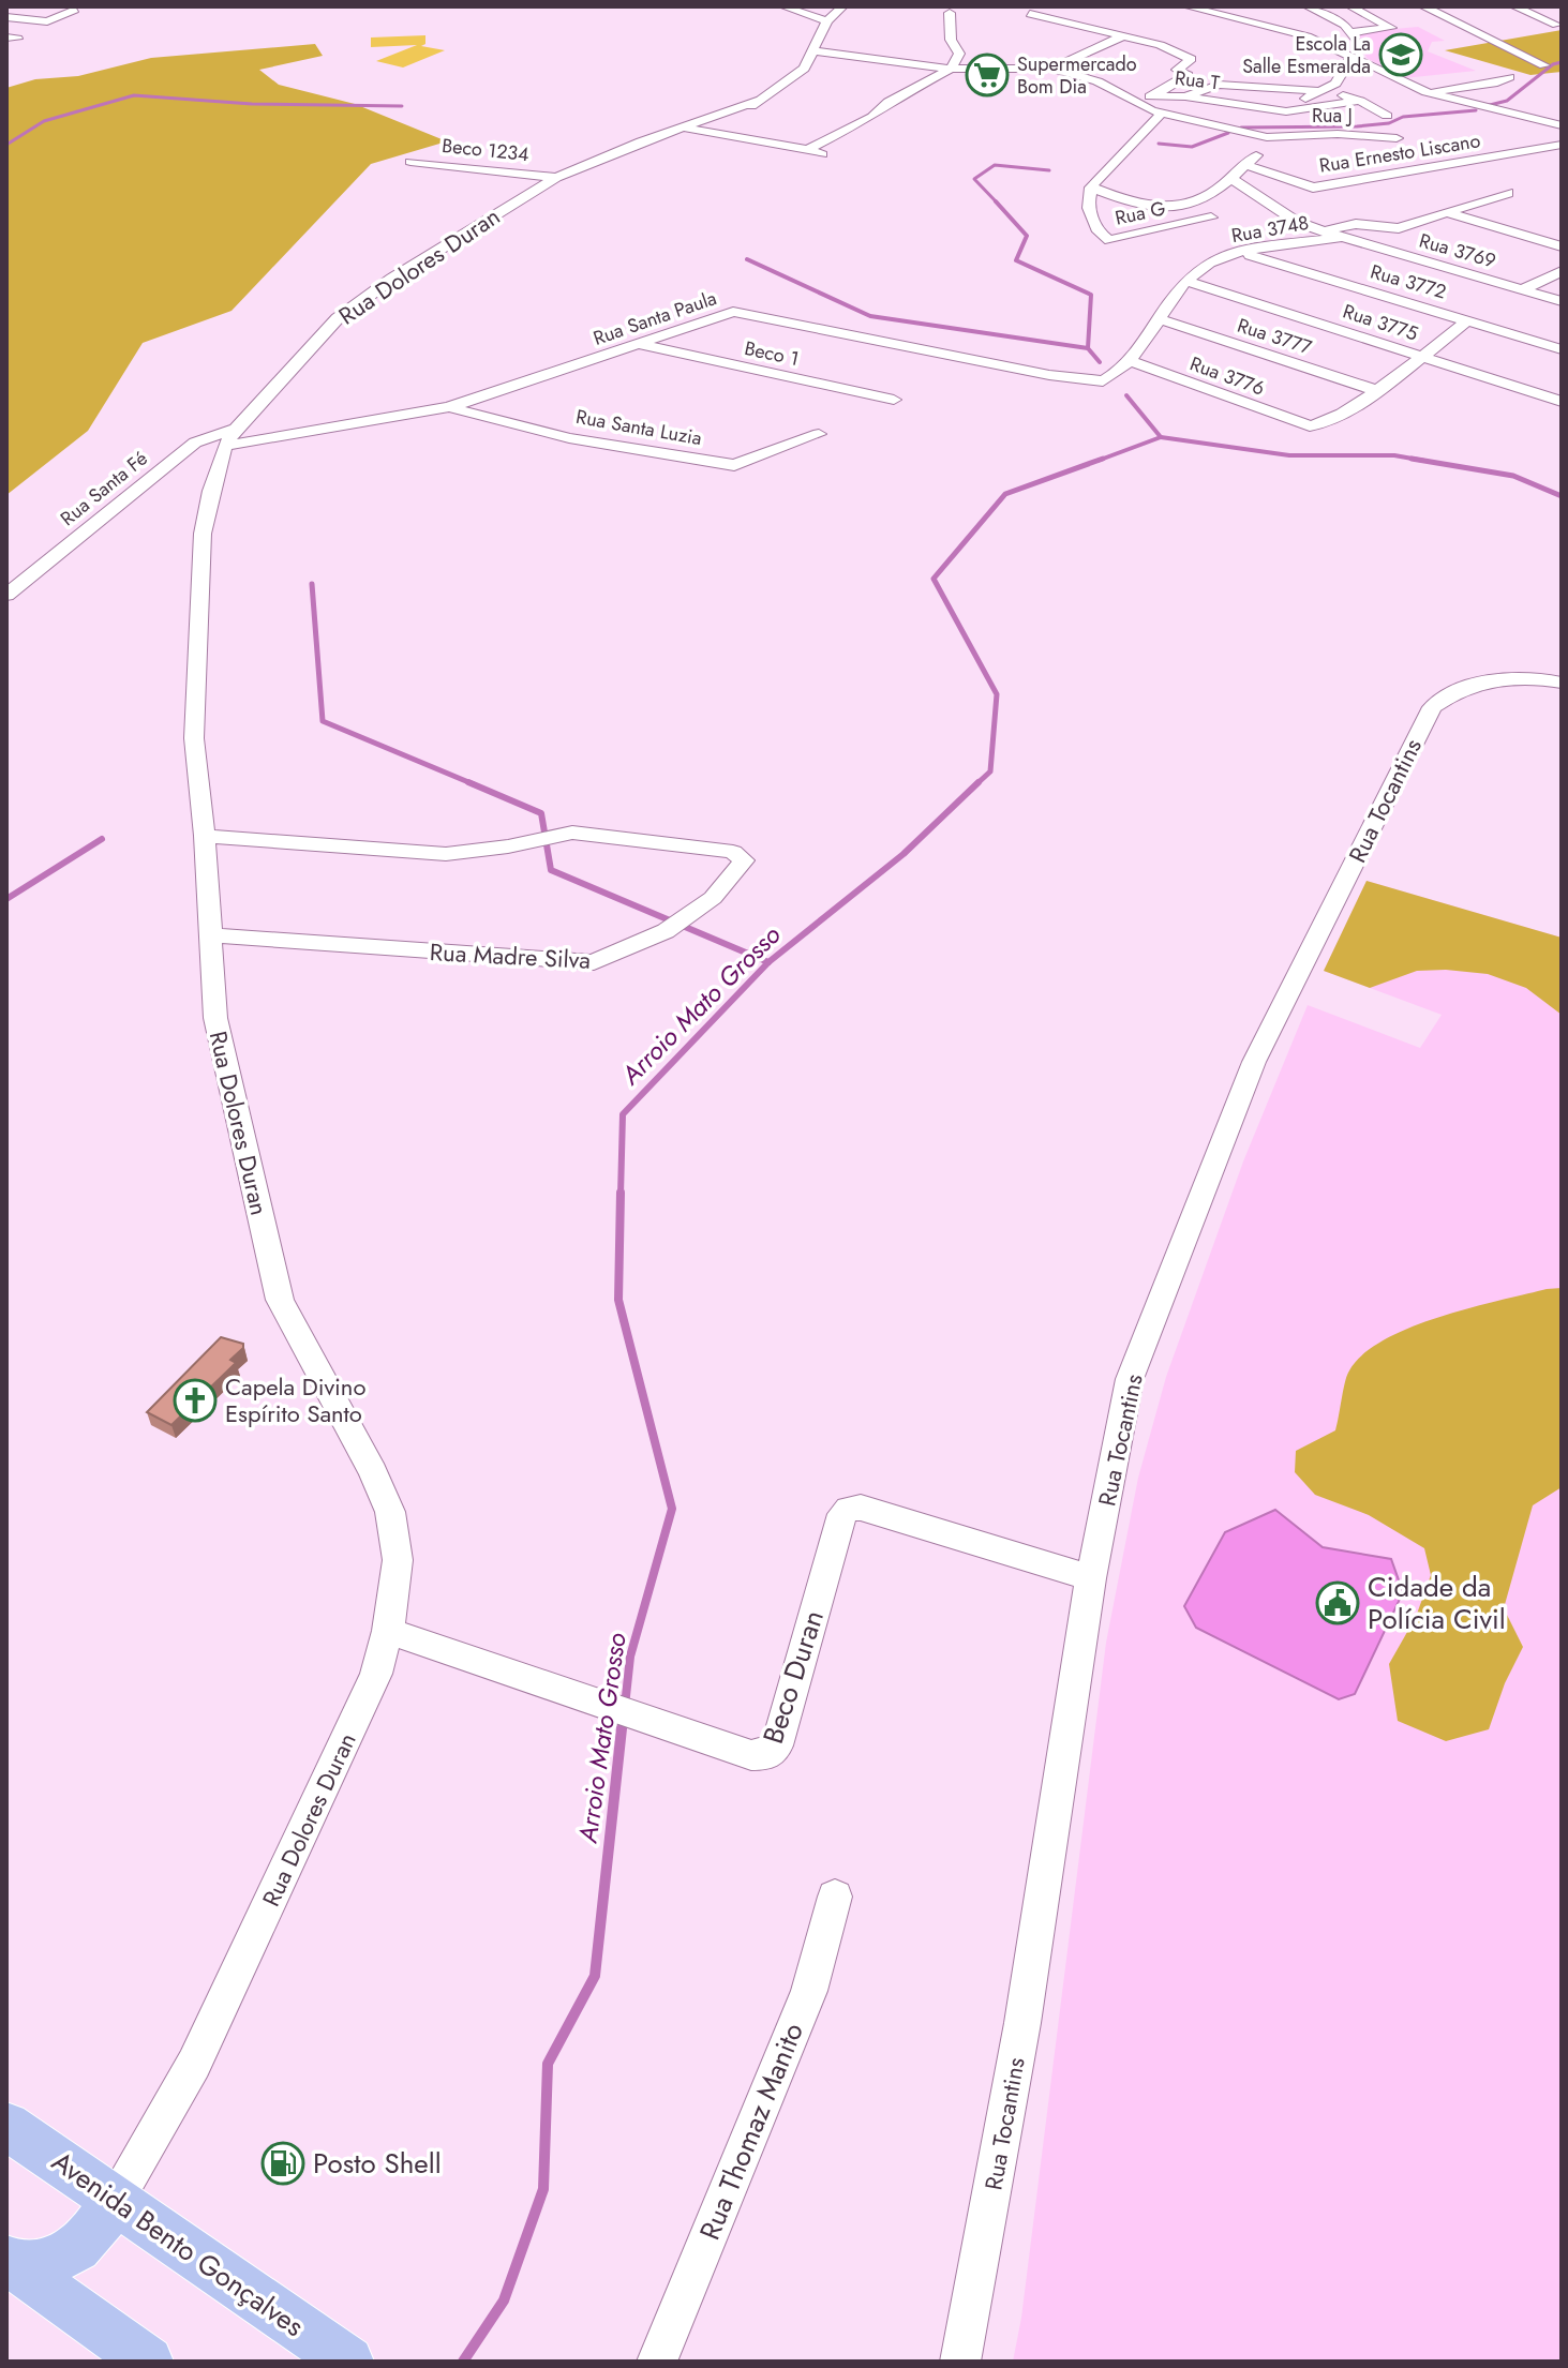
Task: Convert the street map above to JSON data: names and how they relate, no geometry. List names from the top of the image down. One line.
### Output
{"streets":{"main road":["Avenida Bento Gonçalves"],"street":["Rua T","Rua J","Beco 1234","Rua Ernesto Liscano","Rua G","Rua 3748","Rua 3769","Rua Dolores Duran","Rua 3772","Rua Santa Paula","Rua 3775","Rua 3777","Beco 1","Rua 3776","Rua Santa Luzia","Rua Santa Fé","Rua Tocantins","Rua Madre Silva","Beco Duran","Rua Thomaz Manito"]},"crossings":[["Beco 1234","Rua Dolores Duran"],["Rua 3748","Rua 3769"],["Rua 3748","Rua 3772"],["Rua 3748","Rua Santa Paula"],["Rua 3748","Rua 3775"],["Rua 3748","Rua 3777"],["Rua Dolores Duran","Rua Santa Paula"],["Rua Dolores Duran","Rua Santa Fé"],["Rua Dolores Duran","Rua Madre Silva"],["Rua Dolores Duran","Beco Duran"],["Rua Dolores Duran","Avenida Bento Gonçalves"],["Rua Santa Paula","Beco 1"],["Rua Santa Paula","Rua 3776"],["Rua Santa Paula","Rua Santa Luzia"],["Rua Santa Paula","Rua Santa Fé"],["Rua 3777","Rua 3776"],["Rua Tocantins","Beco Duran"]],"water":["Arroio Mato Grosso"],"places":{"school or university":["Escola La Salle Esmeralda"],"supermarket":["Supermercado Bom Dia"],"church":["Capela Divino Espírito Santo"],"public building":["Cidade da Polícia Civil"],"fuel station":["Posto Shell"]}}
